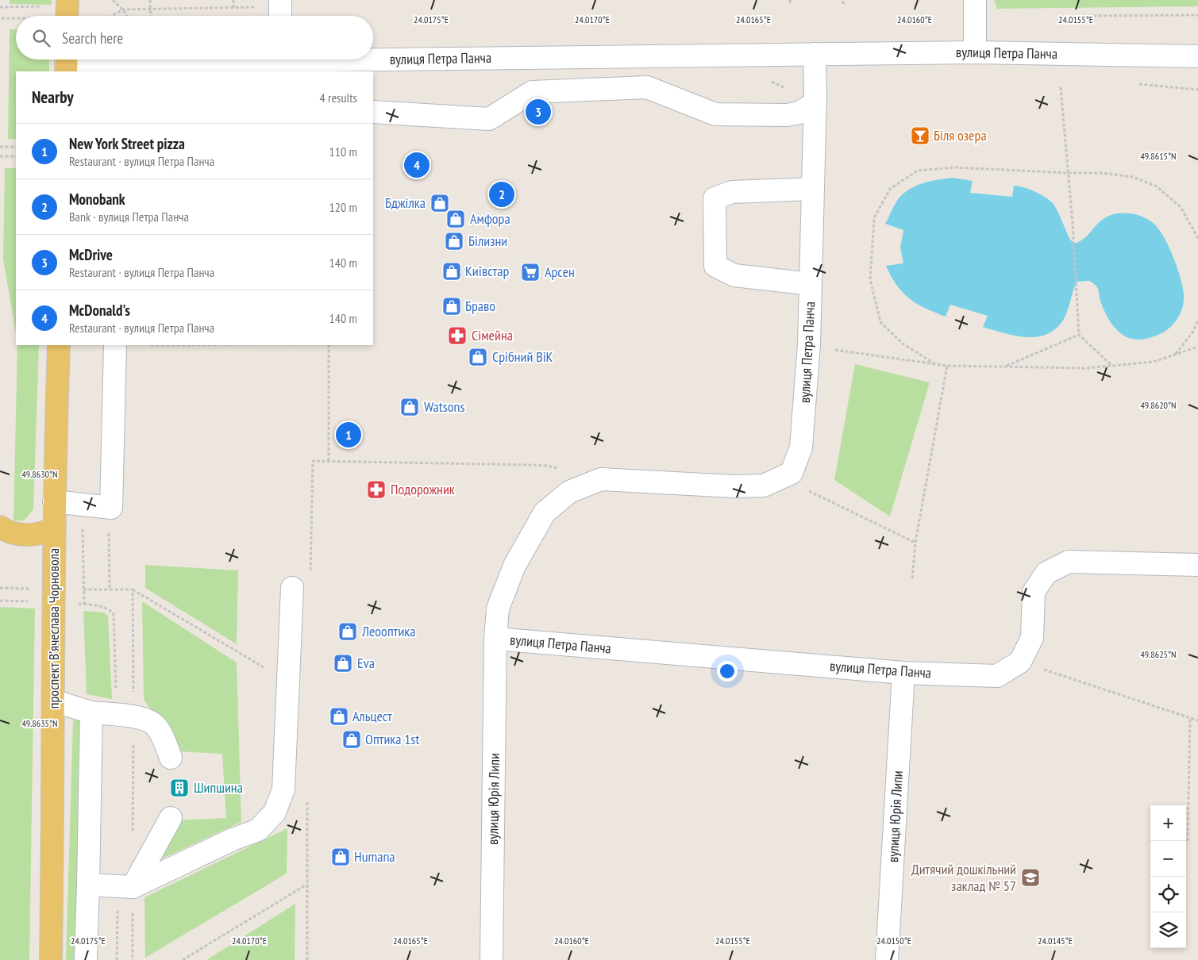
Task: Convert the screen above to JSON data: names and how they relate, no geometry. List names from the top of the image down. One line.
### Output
{"streets":{"main road":["проспект Вʼячеслава Чорновола"],"street":["вулиця Петра Панча","вулиця Юрія Липи"]},"crossings":[["вулиця Петра Панча","вулиця Юрія Липи"]],"places":{"bar":["Біля озера"],"shop":["Бджілка","Амфора","Білизни","Київстар","Браво","Срібний ВіК","Watsons","Леооптика","Eva","Альцест","Оптика 1st","Humana"],"supermarket":["Арсен"],"pharmacy":["Сімейна","Подорожник"],"building":["Шипшина"],"school or university":["Дитячий дошкільний заклад № 57"]},"page":{"search":"Search here","heading":["Nearby","4 results"],"pins":["3","4","2","1"],"list":[{"mark":"1","name":"New York Street pizza","note":"Restaurant · вулиця Петра Панча","value":"110 m"},{"mark":"2","name":"Monobank","note":"Bank · вулиця Петра Панча","value":"120 m"},{"mark":"3","name":"McDrive","note":"Restaurant · вулиця Петра Панча","value":"140 m"},{"mark":"4","name":"McDonald's","note":"Restaurant · вулиця Петра Панча","value":"140 m"}],"map_buttons":["+","−"]},"coordinates":["24.0175°E","24.0170°E","24.0165°E","24.0160°E","24.0155°E","49.8615°N","49.8620°N","49.8630°N","49.8625°N","49.8635°N","24.0150°E","24.0145°E"]}
